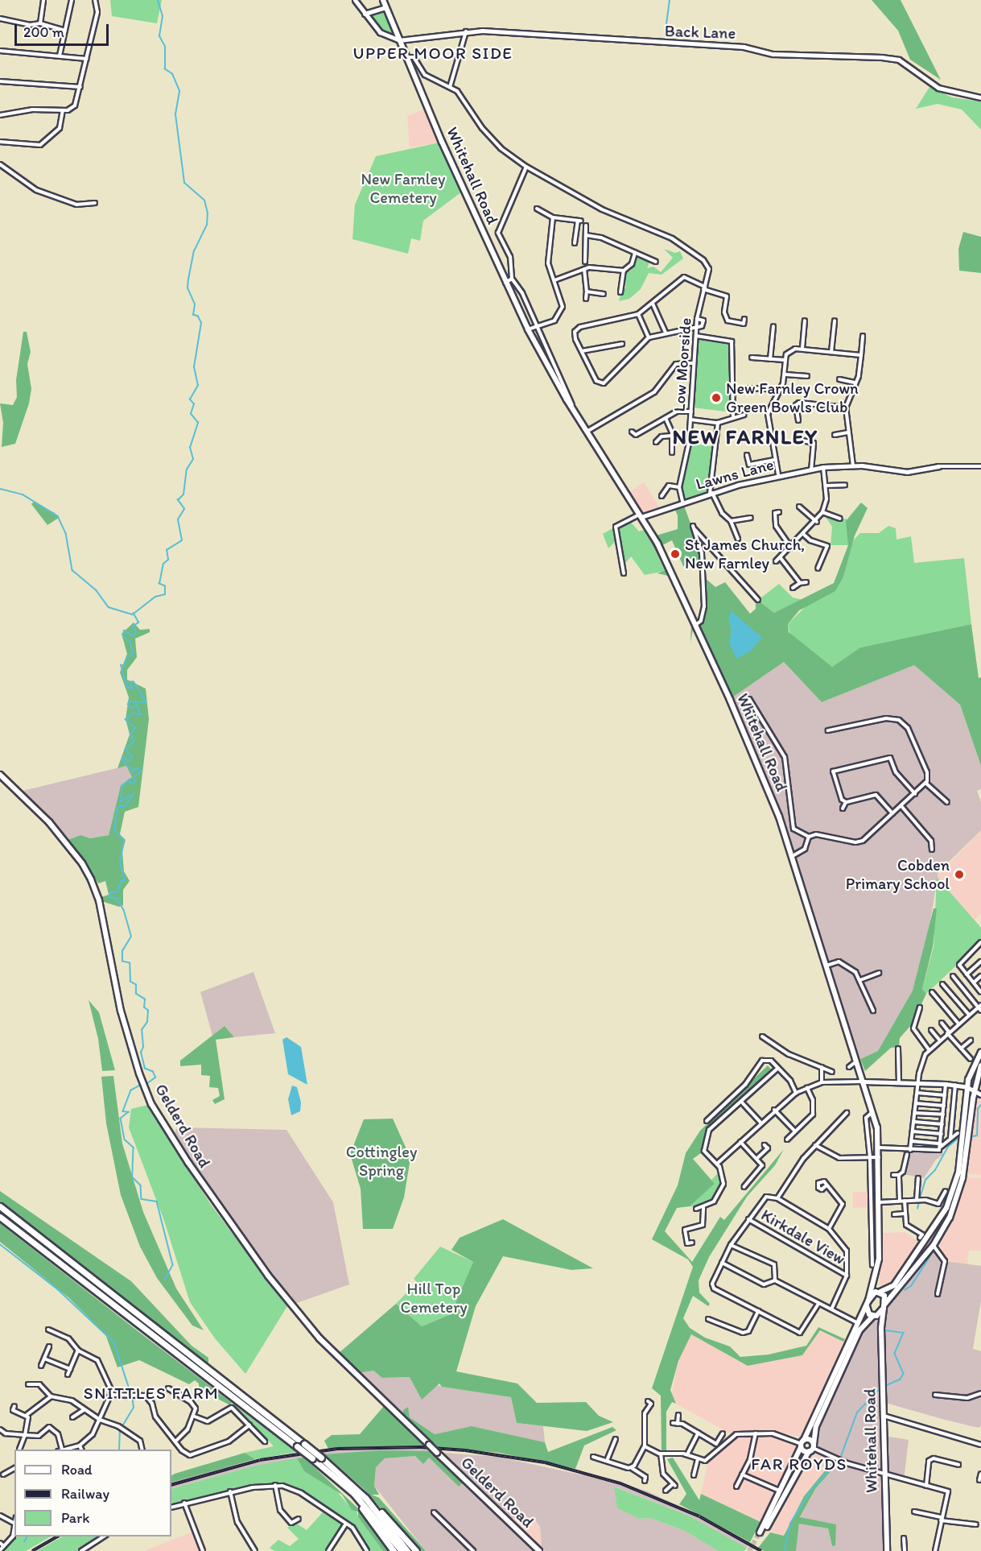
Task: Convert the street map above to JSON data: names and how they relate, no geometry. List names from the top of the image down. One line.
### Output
{"streets":{"main road":["Whitehall Road","Gelderd Road"],"street":["Back Lane","Low Moorside","Lawns Lane","Kirkdale View"]},"crossings":[["Back Lane","Whitehall Road"],["Whitehall Road","Lawns Lane"],["Low Moorside","Lawns Lane"]],"districts":["UPPER MOOR SIDE","NEW FARNLEY","SNITTLES FARM","FAR ROYDS"],"parks":["New Farnley Cemetery","Cottingley Spring","Hill Top Cemetery"],"places":["New Farnley Crown Green Bowls Club","St James Church, New Farnley","Cobden Primary School"],"legend":["Road","Railway","Park"],"scale_bar":"200 m"}
